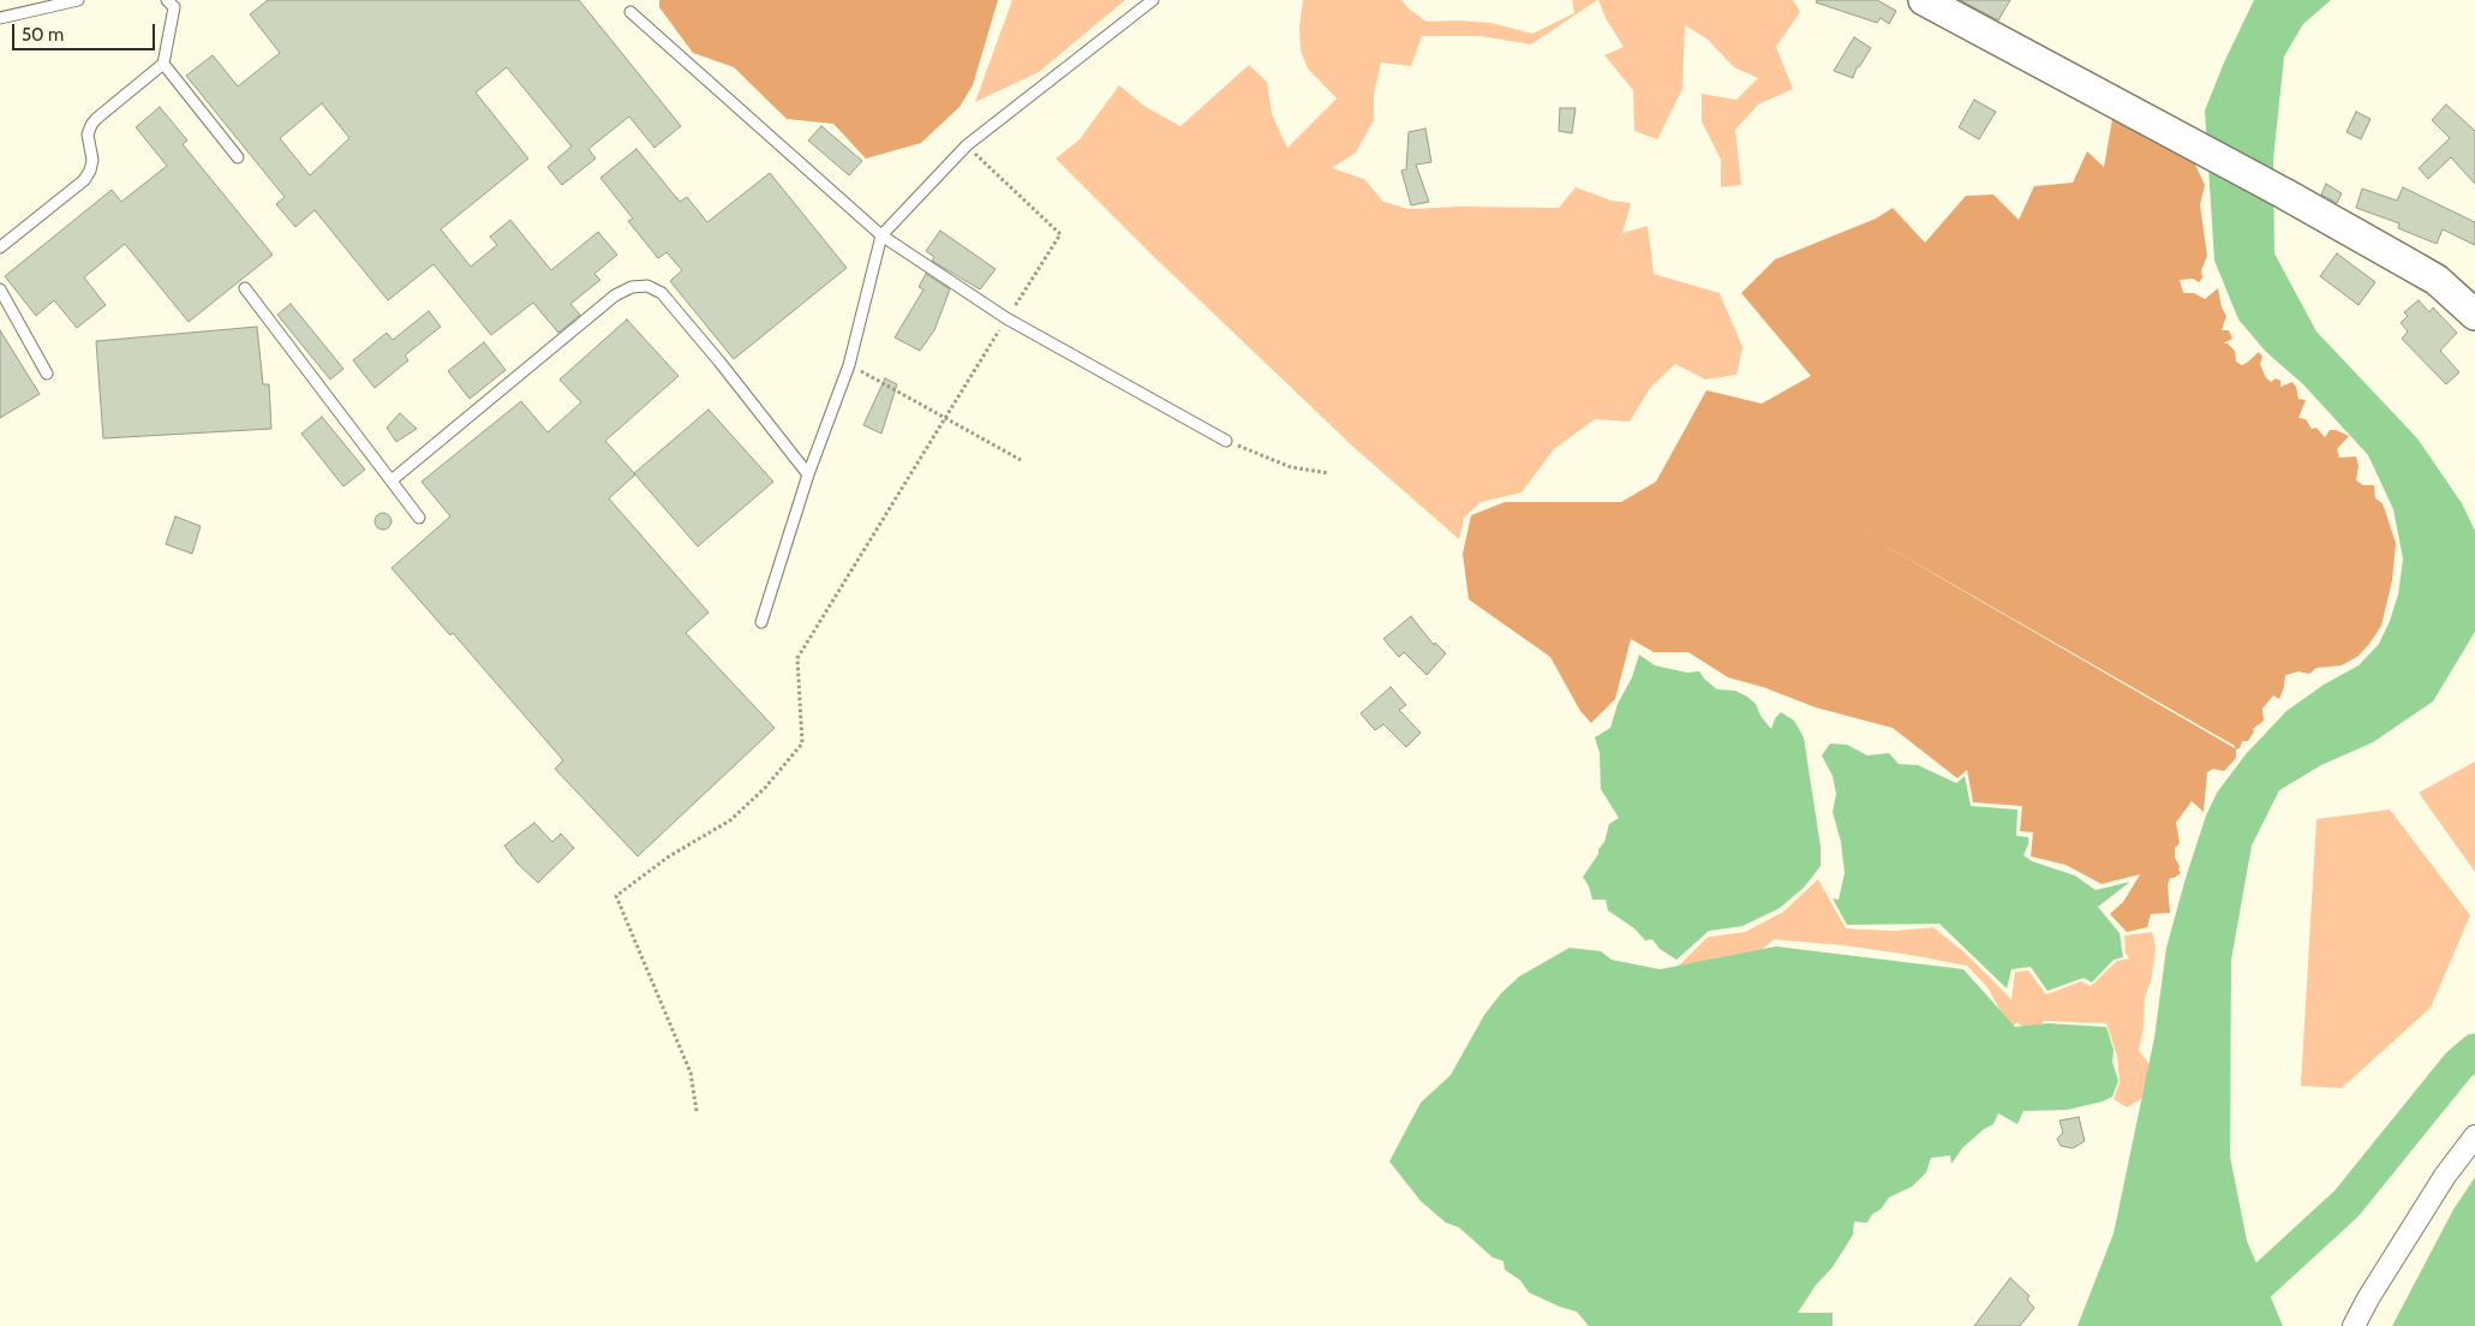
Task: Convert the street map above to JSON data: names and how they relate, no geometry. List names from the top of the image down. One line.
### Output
{"scale_bar":"50 m"}
